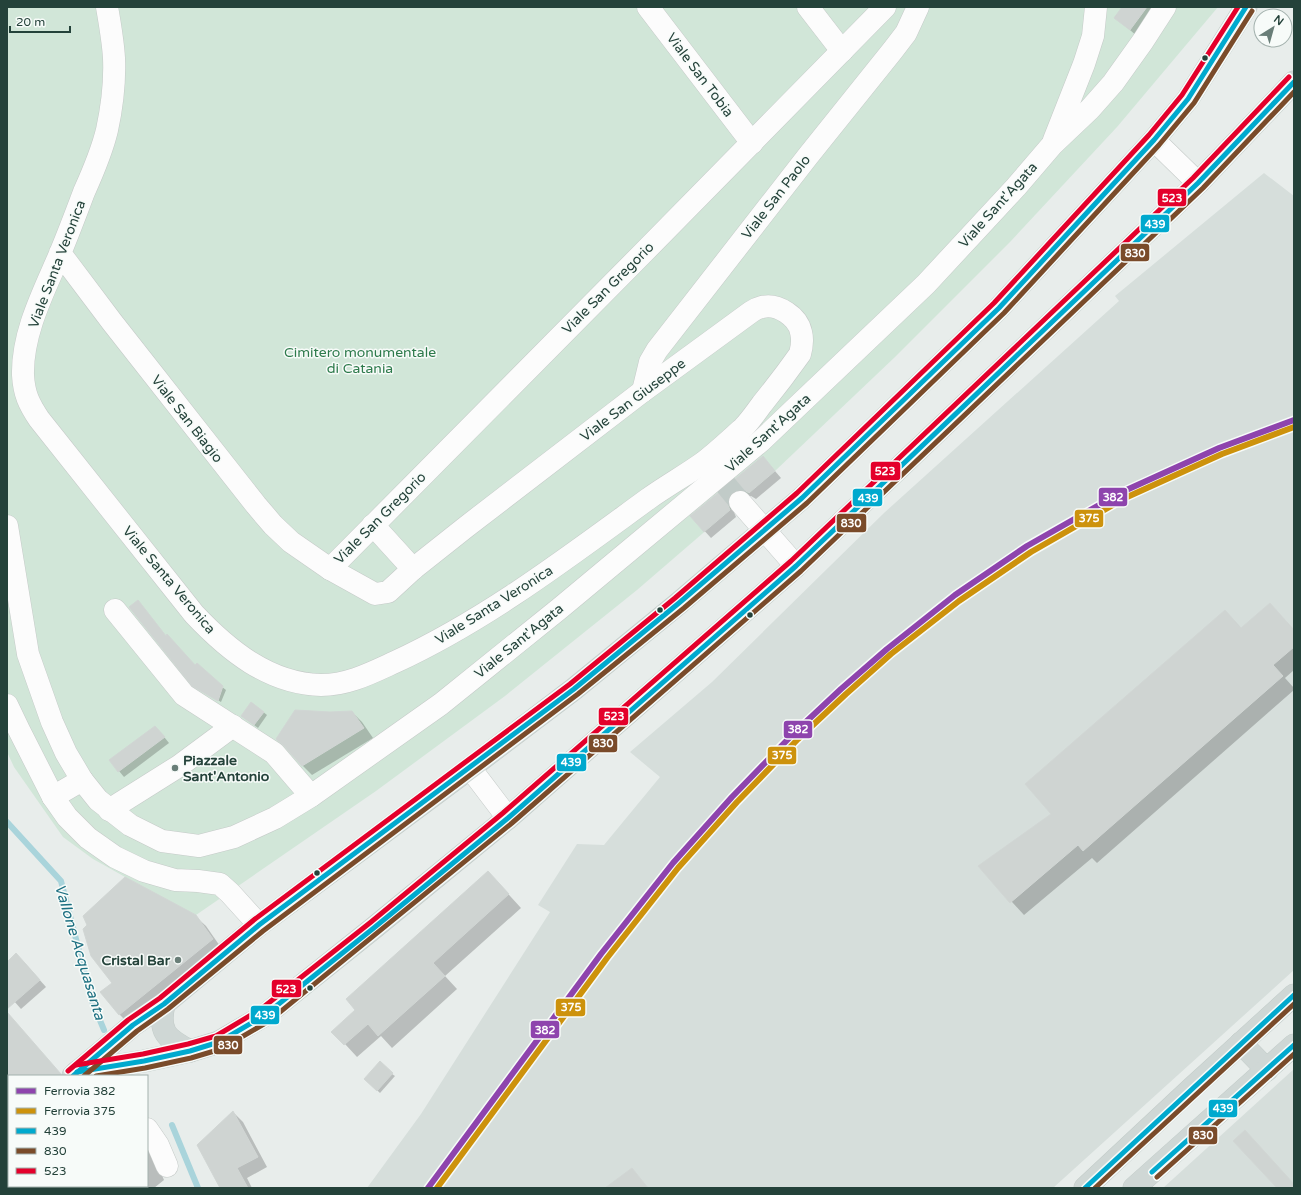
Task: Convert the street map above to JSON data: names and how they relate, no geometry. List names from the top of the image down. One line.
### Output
{"streets":{"street":["Viale San Tobia","Viale San Paolo","Viale Sant'Agata","Viale Santa Veronica","Viale San Gregorio","Viale San Giuseppe","Viale San Biagio"]},"crossings":[["Viale San Tobia","Viale San Gregorio"],["Viale San Paolo","Viale San Giuseppe"],["Viale Sant'Agata","Viale Santa Veronica"],["Viale Sant'Agata","Viale San Giuseppe"],["Viale Santa Veronica","Viale San Giuseppe"],["Viale Santa Veronica","Viale San Biagio"],["Viale San Gregorio","Viale San Giuseppe"],["Viale San Gregorio","Viale San Biagio"],["Viale San Giuseppe","Viale San Biagio"]],"water":["Vallone Acquasanta"],"parks":["Cimitero monumentale di Catania"],"places":["Piazzale Sant'Antonio","Cristal Bar"],"lines":["transit line 439","transit line 523","transit line 830","rail line 382","rail line 375"],"legend":["Ferrovia 382","Ferrovia 375","439","830","523"],"scale_bar":"20 m","north":"top right"}
